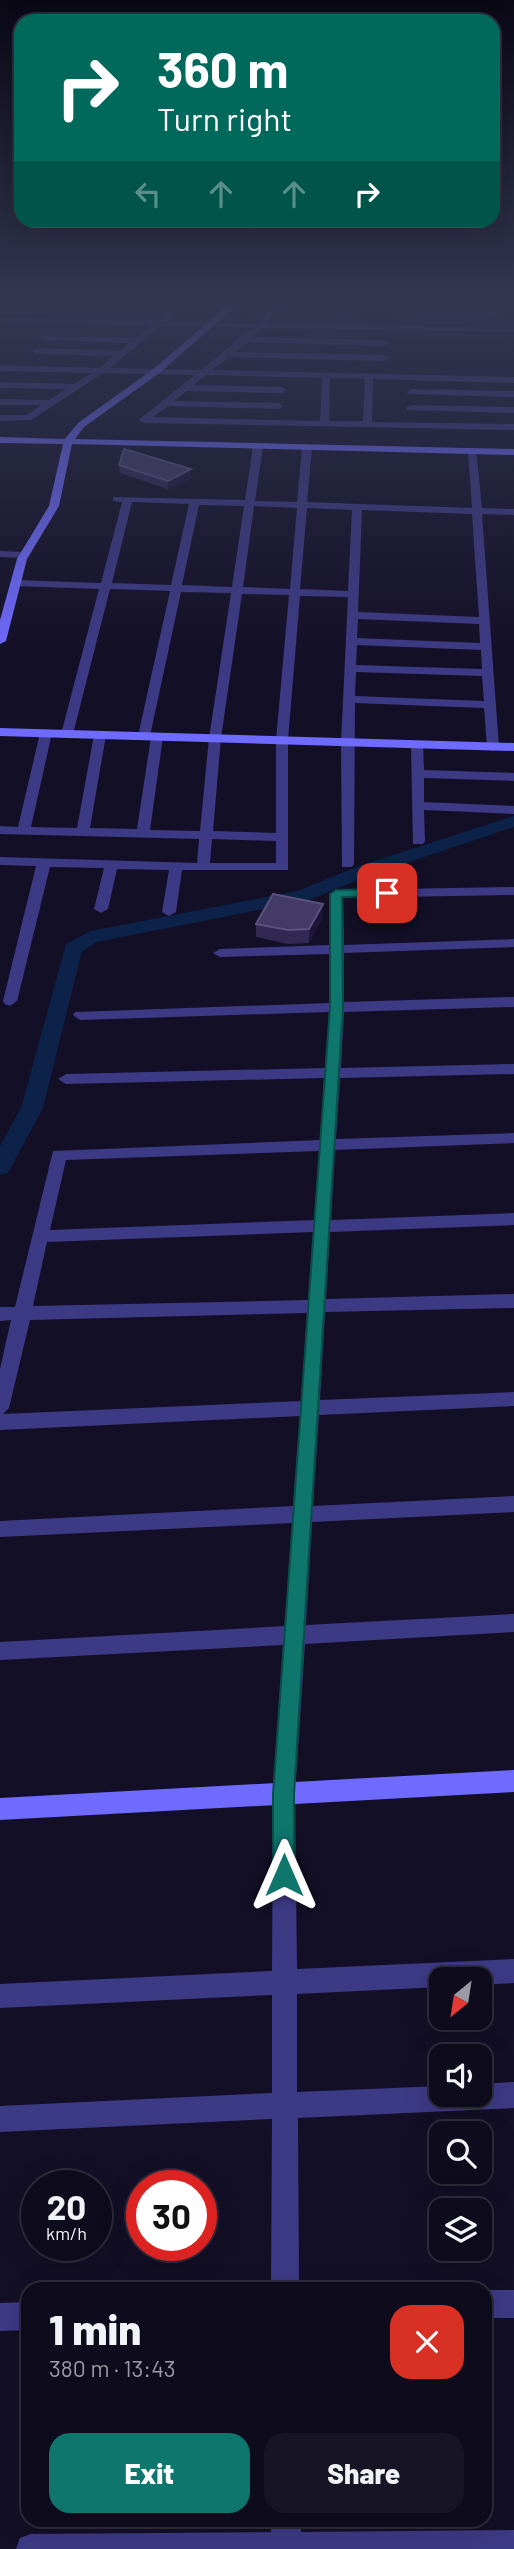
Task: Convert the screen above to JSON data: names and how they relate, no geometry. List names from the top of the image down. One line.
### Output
{"north":"bottom left","page":{"turn":["360 m","Turn right"],"speed":"20 km/h","limit":"30","heading":["1 min","380 m · 13:43"],"buttons":["Exit","Share"]}}
